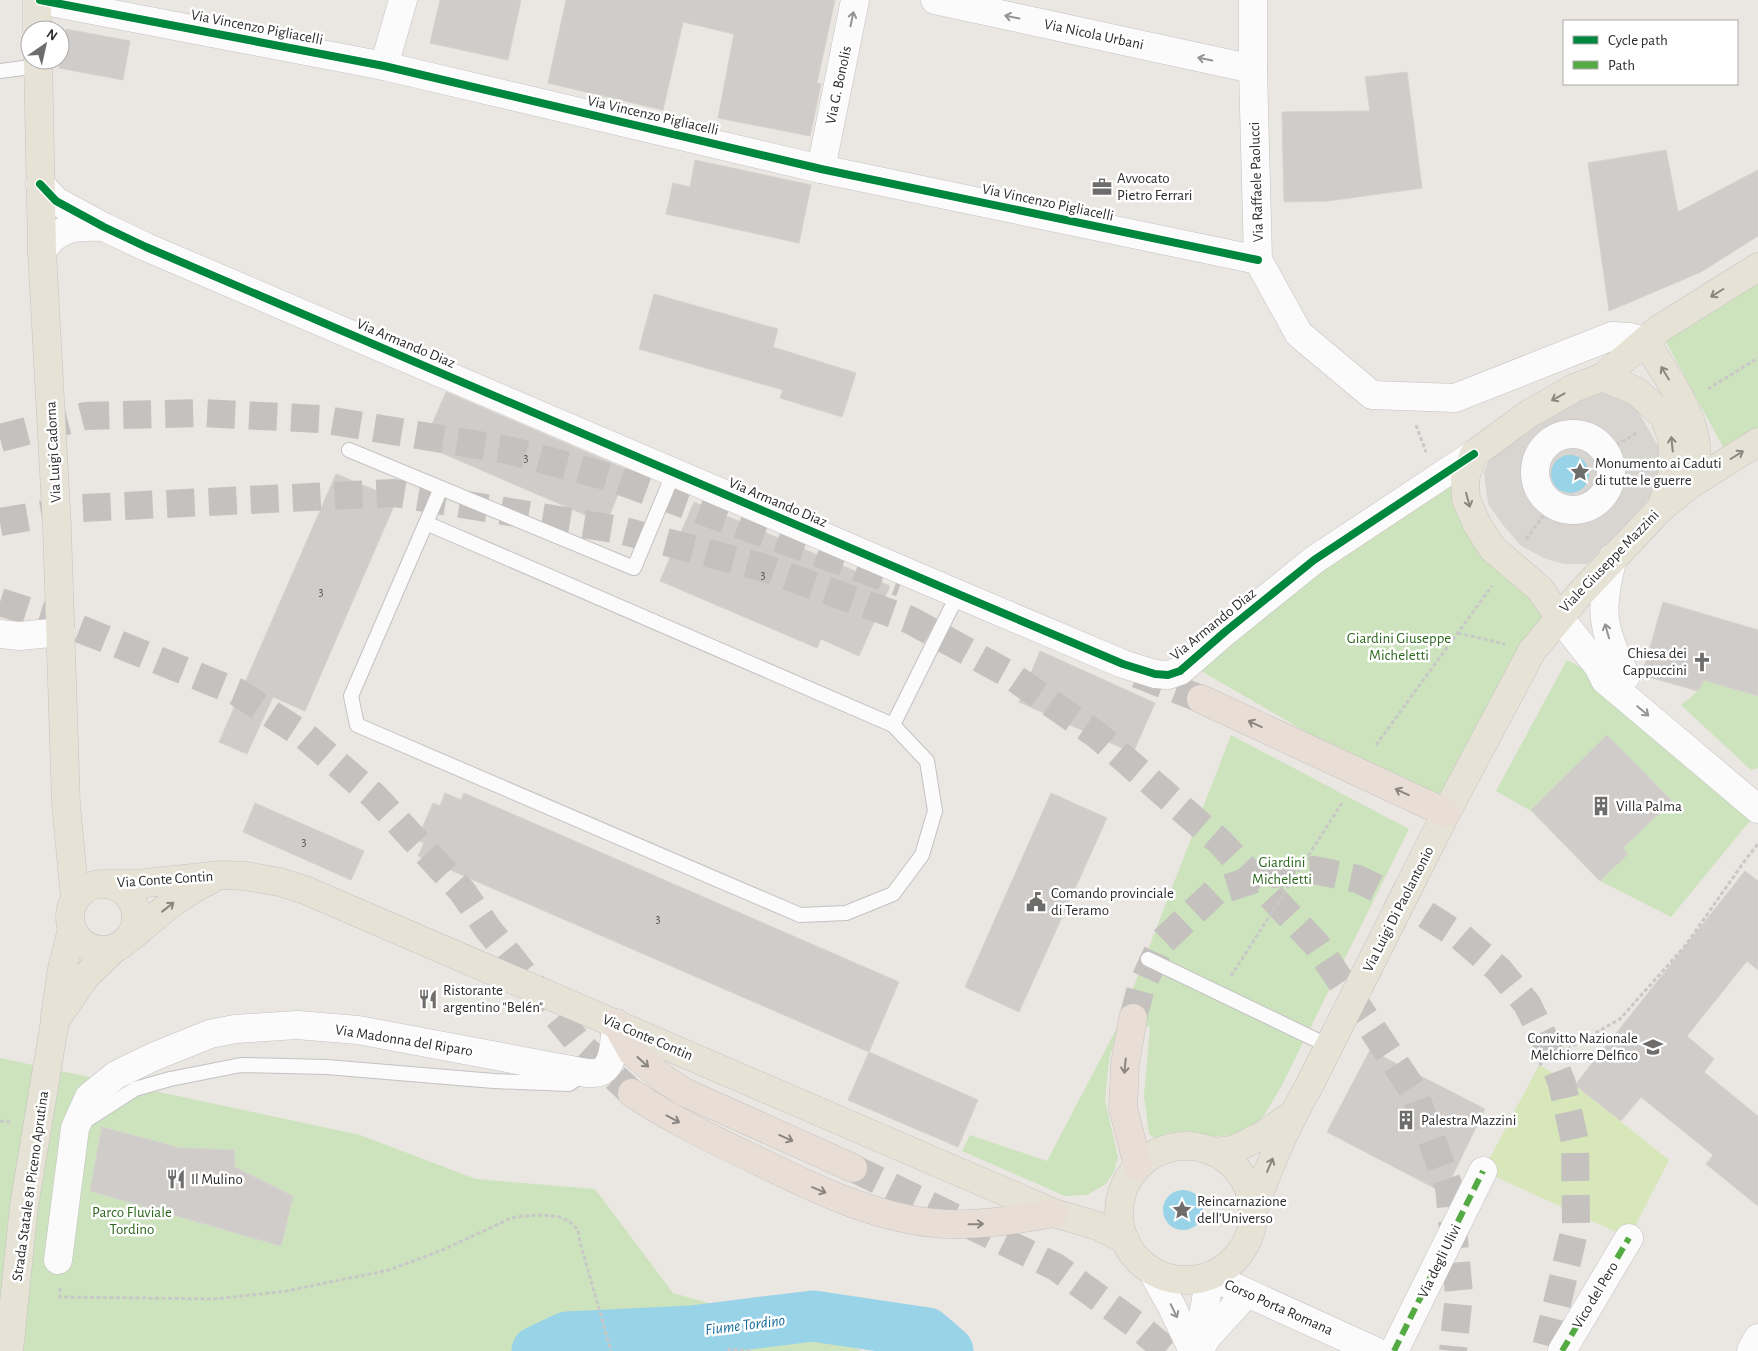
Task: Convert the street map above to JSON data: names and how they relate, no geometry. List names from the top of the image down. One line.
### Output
{"streets":{"main road":["Via Luigi Cadorna","Viale Giuseppe Mazzini","Via Conte Contin","Via Luigi Di Paolantonio","Strada Statale 81 Piceno Aprutina"],"street":["Via Vincenzo Pigliacelli","Via Nicola Urbani","Via G. Bonolis","Via Raffaele Paolucci","Via Armando Diaz","Via Madonna del Riparo","Via degli Ulivi","Vico del Pero","Corso Porta Romana"]},"crossings":[["Via Vincenzo Pigliacelli","Via G. Bonolis"],["Via Vincenzo Pigliacelli","Via Raffaele Paolucci"],["Via Nicola Urbani","Via Raffaele Paolucci"],["Via Armando Diaz","Via Luigi Cadorna"],["Via Armando Diaz","Viale Giuseppe Mazzini"],["Via Luigi Cadorna","Via Conte Contin"],["Via Luigi Cadorna","Strada Statale 81 Piceno Aprutina"],["Viale Giuseppe Mazzini","Via Luigi Di Paolantonio"],["Via Conte Contin","Via Luigi Di Paolantonio"],["Via Conte Contin","Strada Statale 81 Piceno Aprutina"],["Via Conte Contin","Corso Porta Romana"],["Via Luigi Di Paolantonio","Corso Porta Romana"]],"one_way":["Via Nicola Urbani","Via G. Bonolis"],"water":["Fiume Tordino"],"parks":["Giardini Giuseppe Micheletti","Giardini Micheletti","Parco Fluviale Tordino"],"places":{"office":["Avvocato Pietro Ferrari"],"place":["Monumento ai Caduti di tutte le guerre","Reincarnazione dell’Universo"],"church":["Chiesa dei Cappuccini"],"building":["Villa Palma","Palestra Mazzini"],"public building":["Comando provinciale di Teramo"],"restaurant":["Ristorante argentino \"Belén\"","Il Mulino"],"school or university":["Convitto Nazionale Melchiorre Delfico"]},"house_numbers":["3","3","3","3","3"],"legend":["Cycle path","Path"],"north":"top right"}
